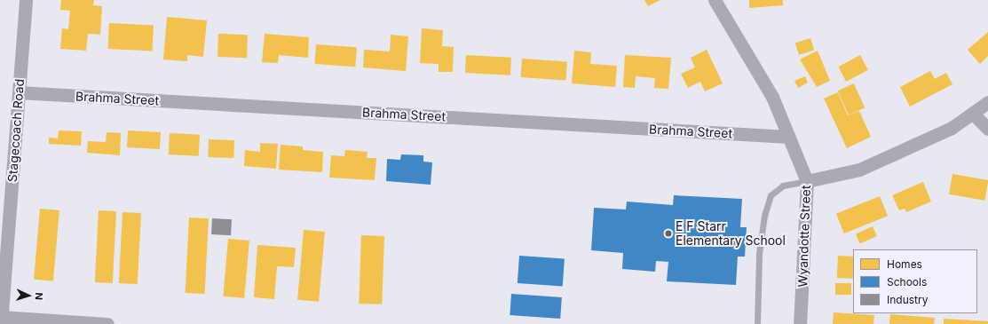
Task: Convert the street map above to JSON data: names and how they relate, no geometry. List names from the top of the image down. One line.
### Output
{"streets":{"street":["Brahma Street","Stagecoach Road","Wyandotte Street"]},"crossings":[["Brahma Street","Stagecoach Road"],["Brahma Street","Wyandotte Street"]],"places":["E F Starr Elementary School"],"legend":["Homes","Schools","Industry"],"north":"right"}
